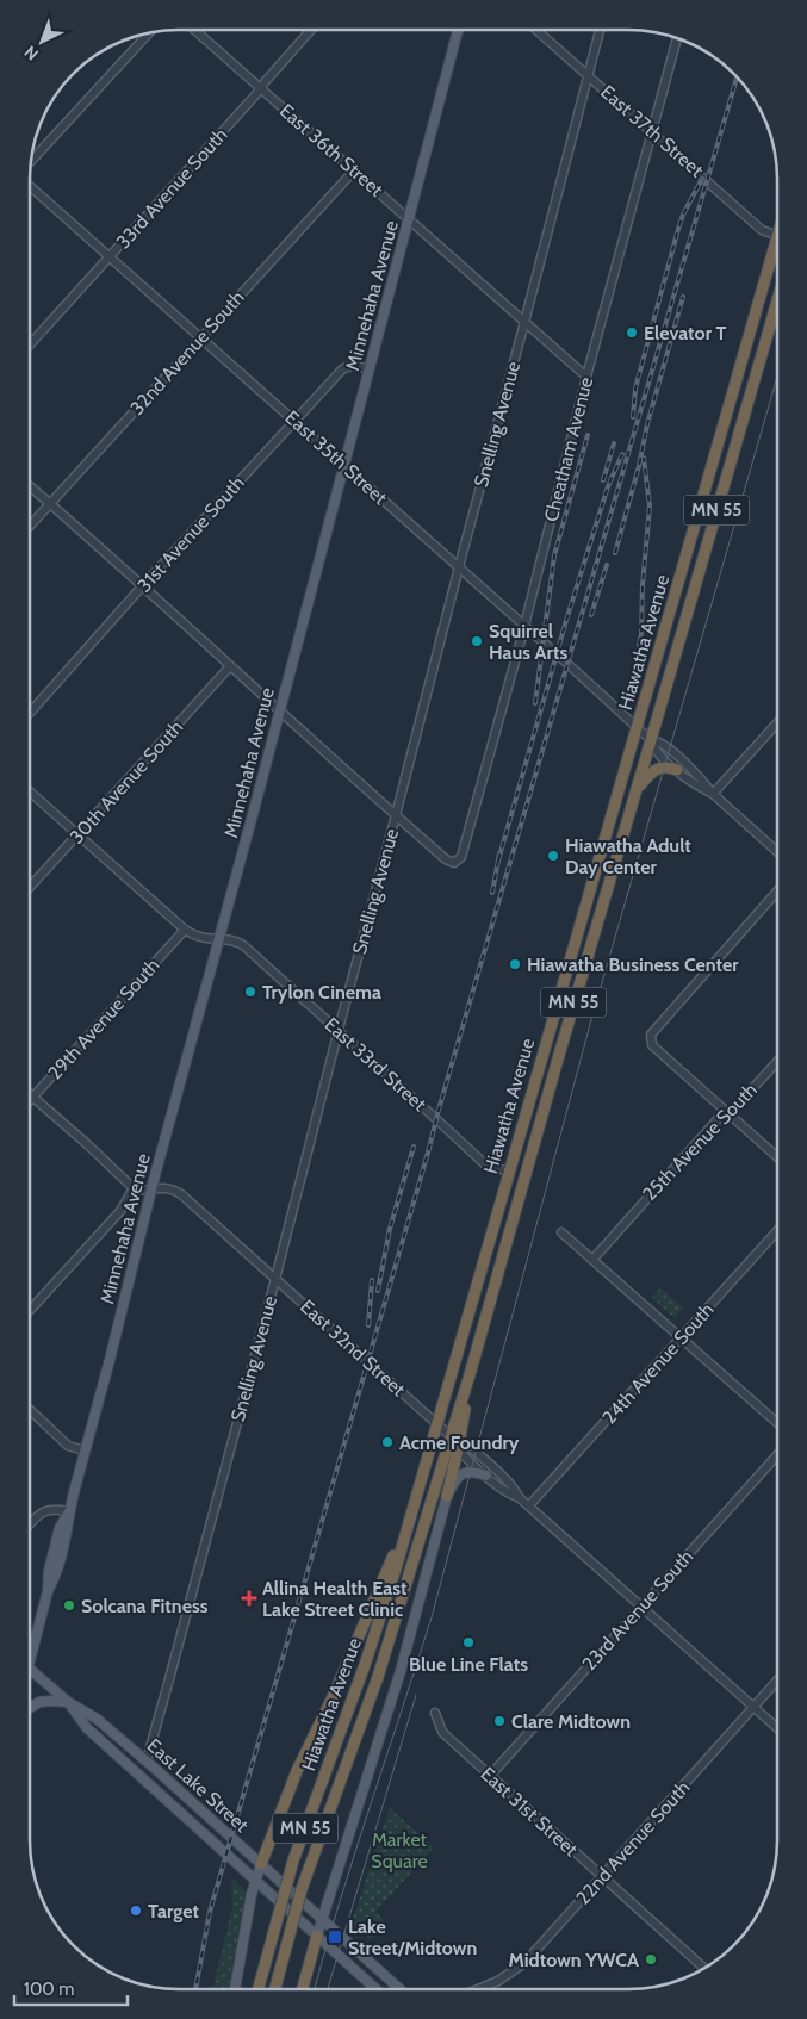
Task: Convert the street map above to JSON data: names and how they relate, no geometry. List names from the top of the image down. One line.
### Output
{"streets":{"highway":["MN 55","Hiawatha Avenue"],"main road":["Minnehaha Avenue","East Lake Street"],"street":["East 37th Street","East 36th Street","33rd Avenue South","32nd Avenue South","Snelling Avenue","Cheatham Avenue","East 35th Street","31st Avenue South","30th Avenue South","29th Avenue South","East 33rd Street","25th Avenue South","East 32nd Street","24th Avenue South","23rd Avenue South","East 31st Street","22nd Avenue South"]},"crossings":[["East 37th Street","Snelling Avenue"],["East 37th Street","Cheatham Avenue"],["East 36th Street","33rd Avenue South"],["East 36th Street","Minnehaha Avenue"],["East 36th Street","32nd Avenue South"],["East 36th Street","Snelling Avenue"],["East 36th Street","Cheatham Avenue"],["33rd Avenue South","East 35th Street"],["Minnehaha Avenue","East 35th Street"],["Minnehaha Avenue","31st Avenue South"],["Minnehaha Avenue","East 33rd Street"],["Minnehaha Avenue","East 32nd Street"],["32nd Avenue South","East 35th Street"],["Snelling Avenue","Cheatham Avenue"],["Snelling Avenue","East 35th Street"],["Snelling Avenue","East 33rd Street"],["Snelling Avenue","East 32nd Street"],["Snelling Avenue","East Lake Street"],["Cheatham Avenue","East 35th Street"],["East 35th Street","31st Avenue South"],["East 35th Street","Hiawatha Avenue"],["Hiawatha Avenue","East 33rd Street"],["Hiawatha Avenue","East 32nd Street"],["30th Avenue South","East 33rd Street"],["29th Avenue South","East 33rd Street"],["East 32nd Street","24th Avenue South"],["East 32nd Street","23rd Avenue South"],["East 32nd Street","22nd Avenue South"],["23rd Avenue South","East 31st Street"],["East 31st Street","22nd Avenue South"]],"parks":["Market Square"],"places":{"other":["Elevator T","Squirrel Haus Arts","Hiawatha Adult Day Center","Hiawatha Business Center","Trylon Cinema","Acme Foundry","Solcana Fitness","Blue Line Flats","Clare Midtown","Target","Midtown YWCA"],"health":["Allina Health East Lake Street Clinic"],"transit":["Lake Street/Midtown"]},"scale_bar":"100 m","north":"bottom left"}
